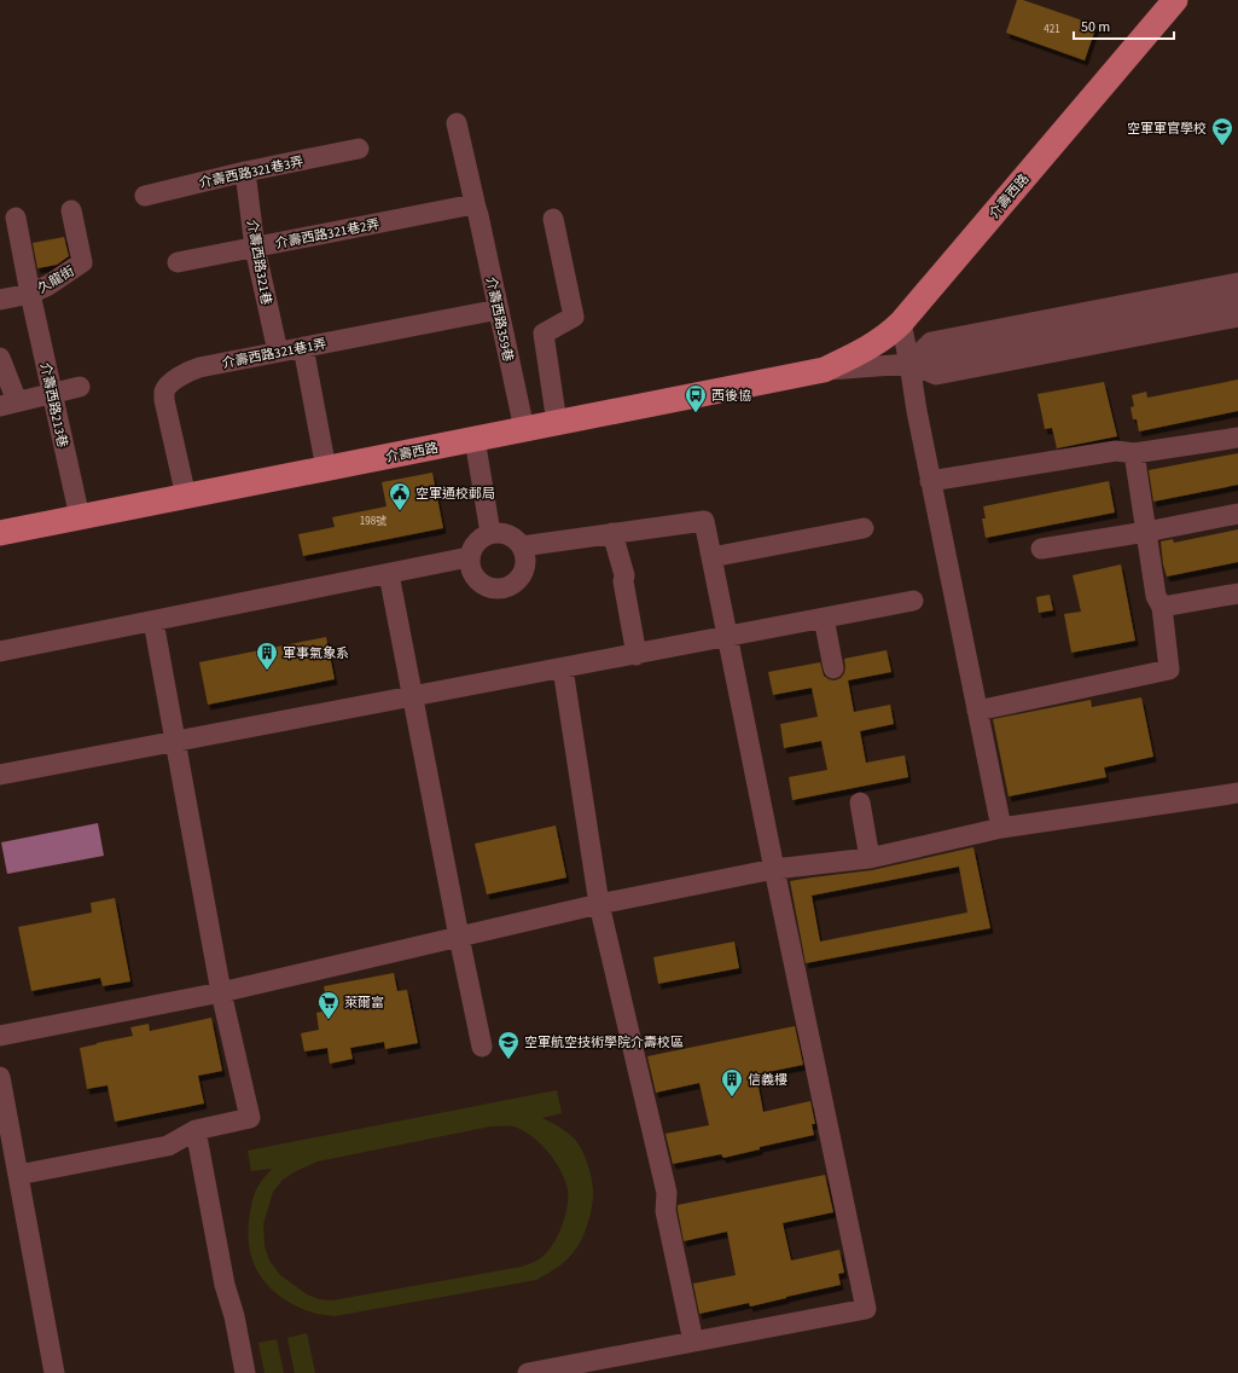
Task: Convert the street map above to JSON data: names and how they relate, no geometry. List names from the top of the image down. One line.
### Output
{"streets":{"main road":["介壽西路"],"street":["介壽西路321巷3弄","介壽西路321巷2弄","介壽西路321巷","久龍街","介壽西路359巷","介壽西路321巷1弄","介壽西路213巷"]},"crossings":[["介壽西路321巷3弄","介壽西路321巷"],["介壽西路","介壽西路359巷"],["介壽西路","介壽西路321巷1弄"],["介壽西路","介壽西路213巷"],["介壽西路321巷2弄","介壽西路321巷"],["介壽西路321巷2弄","介壽西路359巷"],["介壽西路321巷","介壽西路321巷1弄"],["久龍街","介壽西路213巷"],["介壽西路359巷","介壽西路321巷1弄"]],"places":{"school or university":["空軍軍官學校","空軍航空技術學院介壽校區"],"bus stop":["西後協"],"public building":["空軍通校郵局"],"building":["軍事氣象系","信義樓"],"supermarket":["萊爾富"]},"house_numbers":["421","198號"],"scale_bar":"50 m"}
